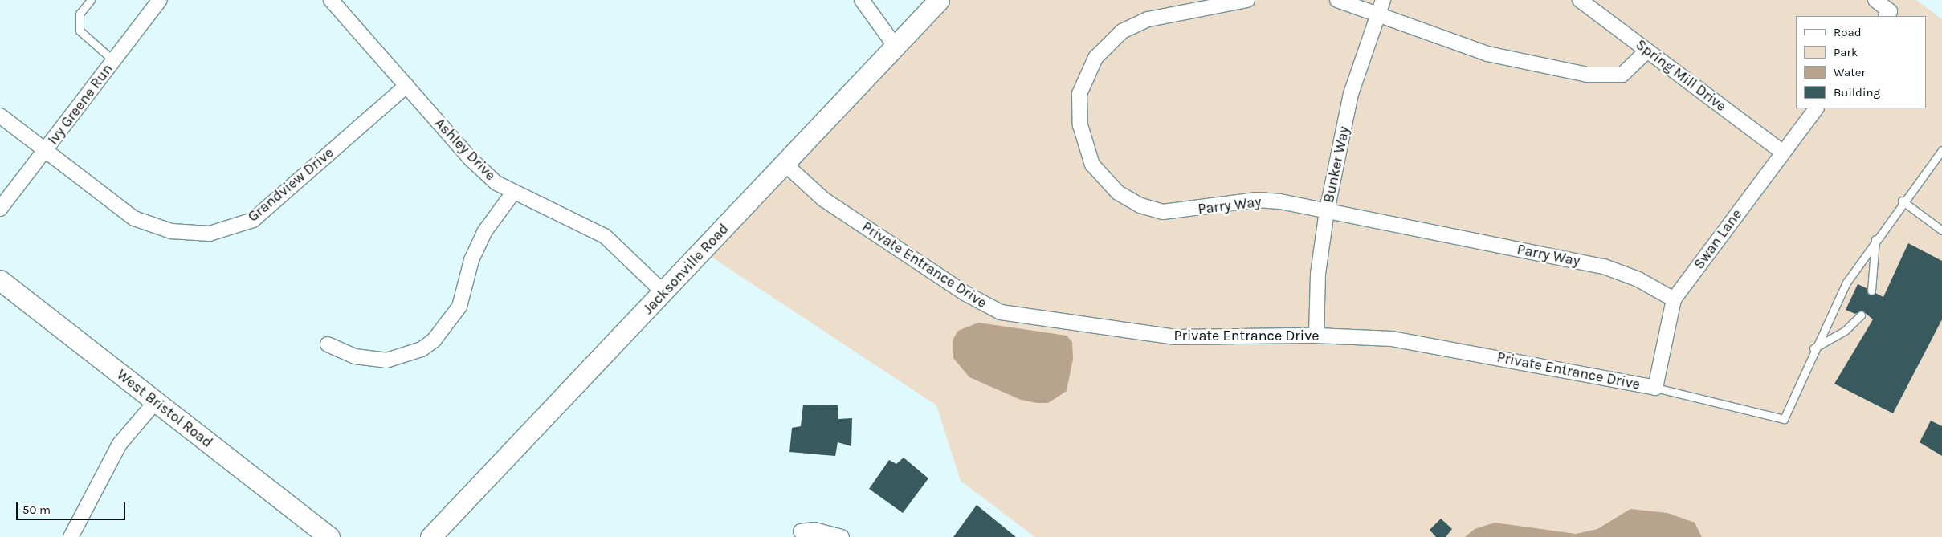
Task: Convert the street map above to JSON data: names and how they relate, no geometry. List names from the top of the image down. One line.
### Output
{"streets":{"main road":["Jacksonville Road","West Bristol Road"],"street":["Spring Mill Drive","Ivy Greene Run","Ashley Drive","Bunker Way","Grandview Drive","Parry Way","Swan Lane","Private Entrance Drive"]},"crossings":[["Spring Mill Drive","Swan Lane"],["Ivy Greene Run","Grandview Drive"],["Ashley Drive","Grandview Drive"],["Ashley Drive","Jacksonville Road"],["Bunker Way","Parry Way"],["Bunker Way","Private Entrance Drive"],["Parry Way","Swan Lane"],["Swan Lane","Private Entrance Drive"],["Private Entrance Drive","Jacksonville Road"]],"legend":["Road","Park","Water","Building"],"scale_bar":"50 m"}
